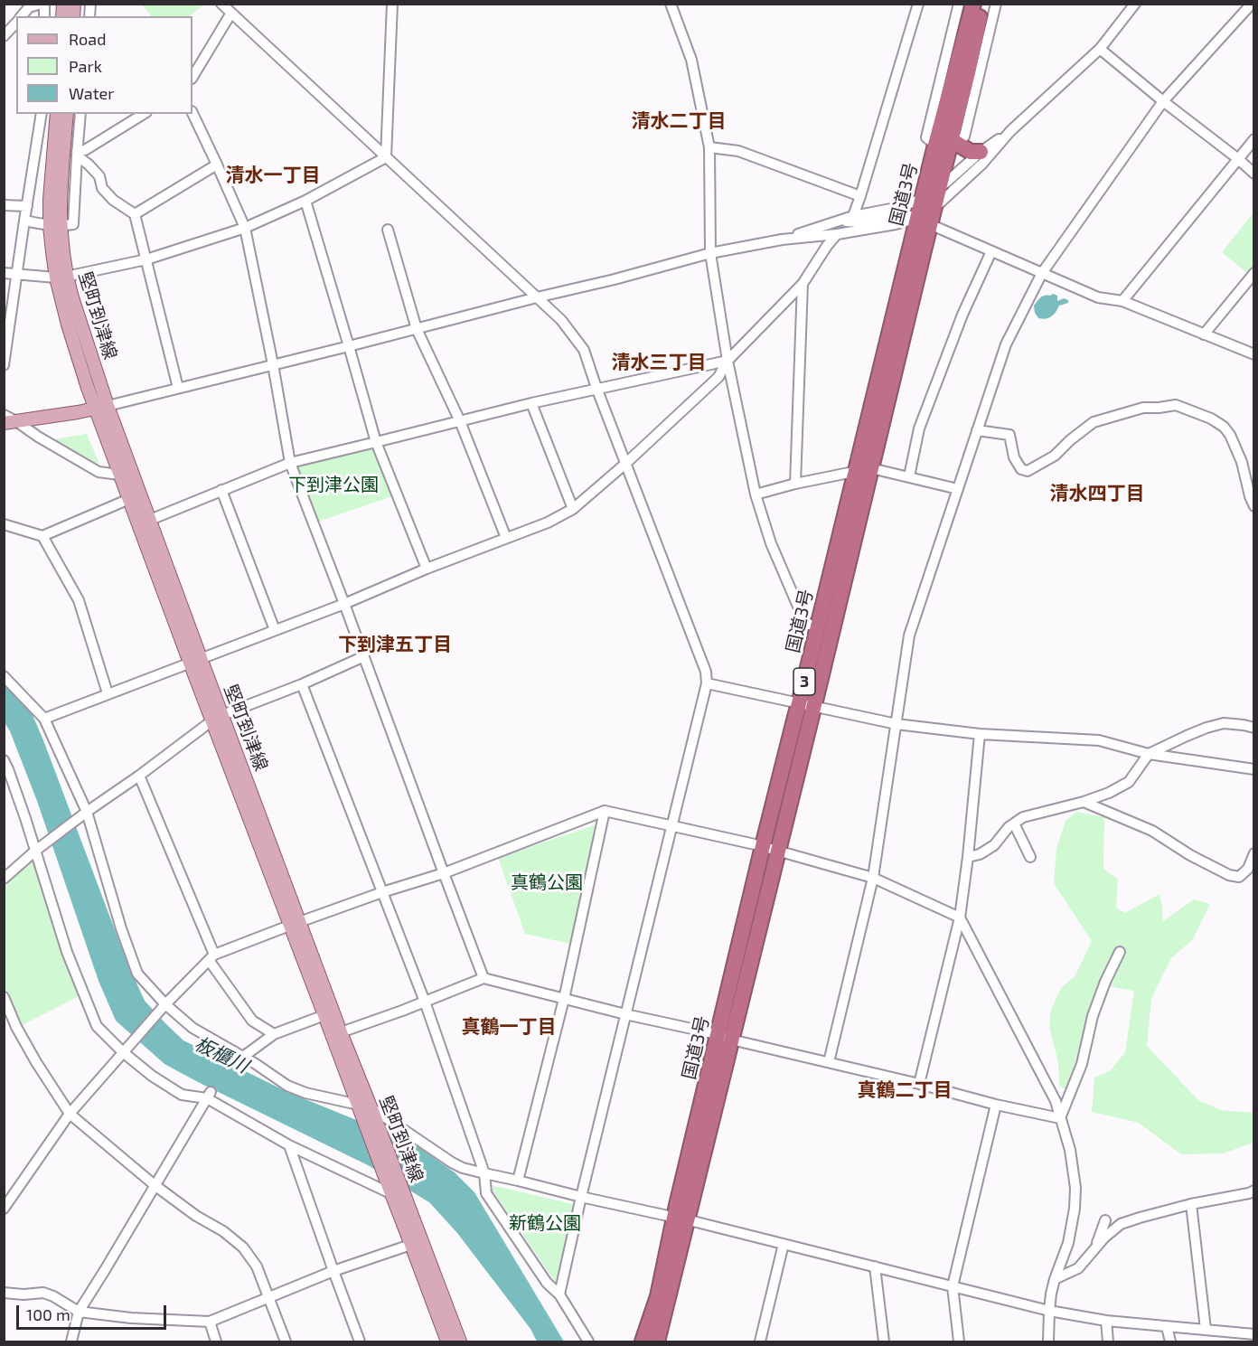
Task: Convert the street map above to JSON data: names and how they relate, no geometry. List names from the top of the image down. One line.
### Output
{"streets":{"highway":["国道3号","3"],"main road":["堅町到津線"]},"districts":["清水二丁目","清水一丁目","清水三丁目","清水四丁目","下到津五丁目","真鶴一丁目","真鶴二丁目"],"water":["板櫃川"],"parks":["下到津公園","真鶴公園","新鶴公園"],"legend":["Road","Park","Water"],"scale_bar":"100 m"}
